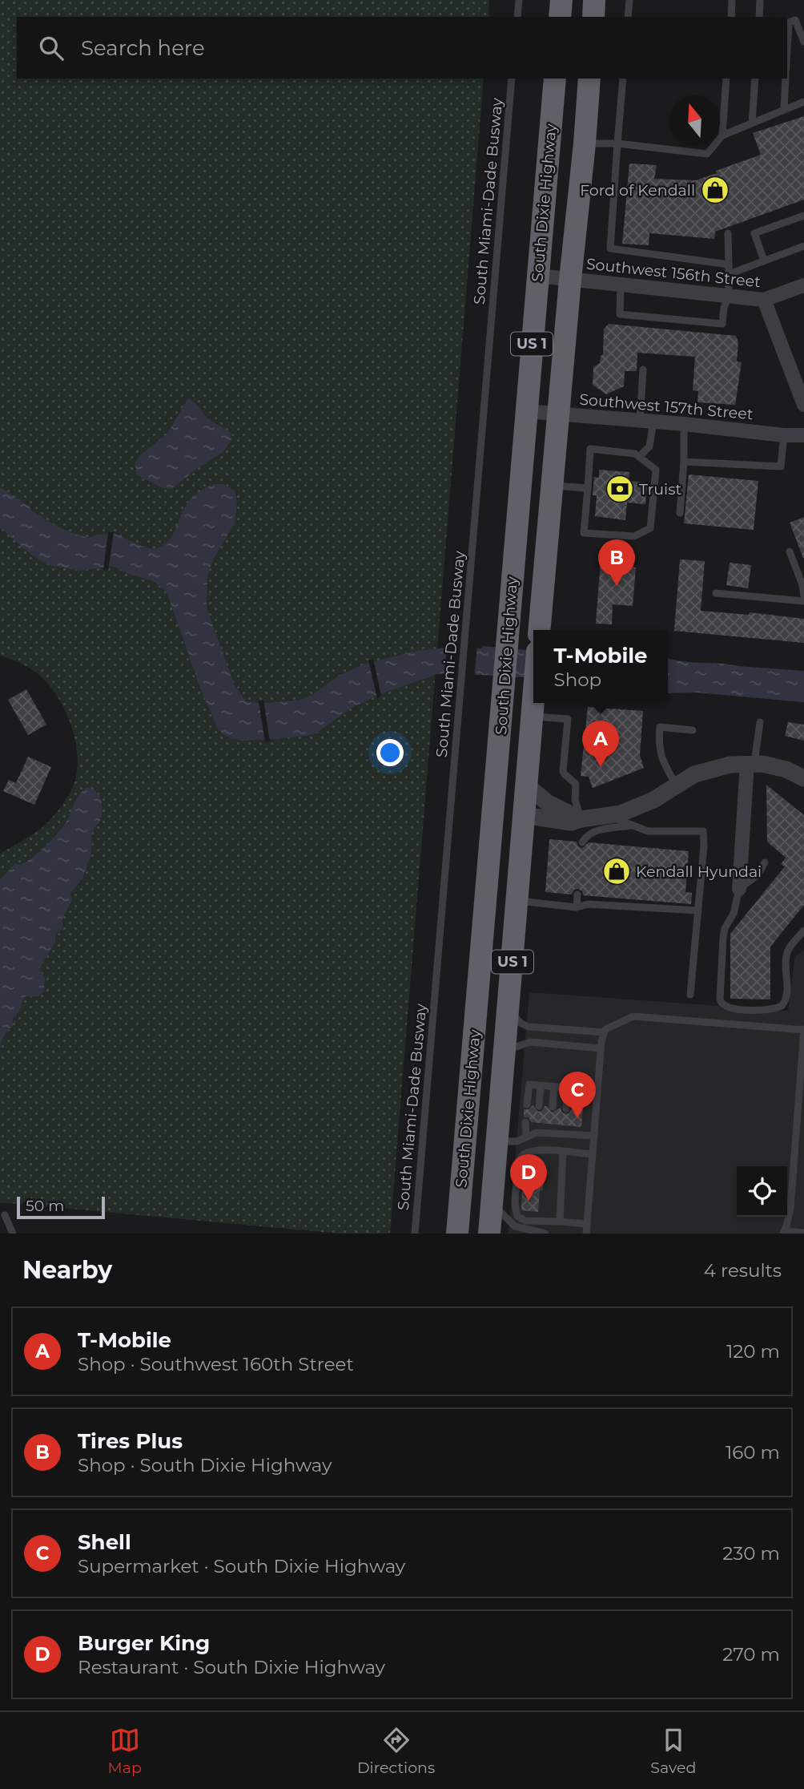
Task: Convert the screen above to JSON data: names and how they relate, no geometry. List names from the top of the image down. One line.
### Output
{"streets":{"highway":["South Dixie Highway","US 1"],"street":["Southwest 156th Street","Southwest 157th Street"],"lane":["South Miami-Dade Busway"]},"crossings":[["South Dixie Highway","Southwest 156th Street"],["South Dixie Highway","Southwest 157th Street"]],"places":{"shop":["Ford of Kendall","Kendall Hyundai"],"bank":["Truist"]},"scale_bar":"50 m","north":"top","page":{"search":"Search here","pins":["B","A","C","D"],"popup":["T-Mobile","Shop"],"scale":"50 m","heading":["Nearby","4 results"],"list":[{"mark":"A","name":"T-Mobile","note":"Shop · Southwest 160th Street","value":"120 m"},{"mark":"B","name":"Tires Plus","note":"Shop · South Dixie Highway","value":"160 m"},{"mark":"C","name":"Shell","note":"Supermarket · South Dixie Highway","value":"230 m"},{"mark":"D","name":"Burger King","note":"Restaurant · South Dixie Highway","value":"270 m"}],"nav":["Map","Directions","Saved"]}}
